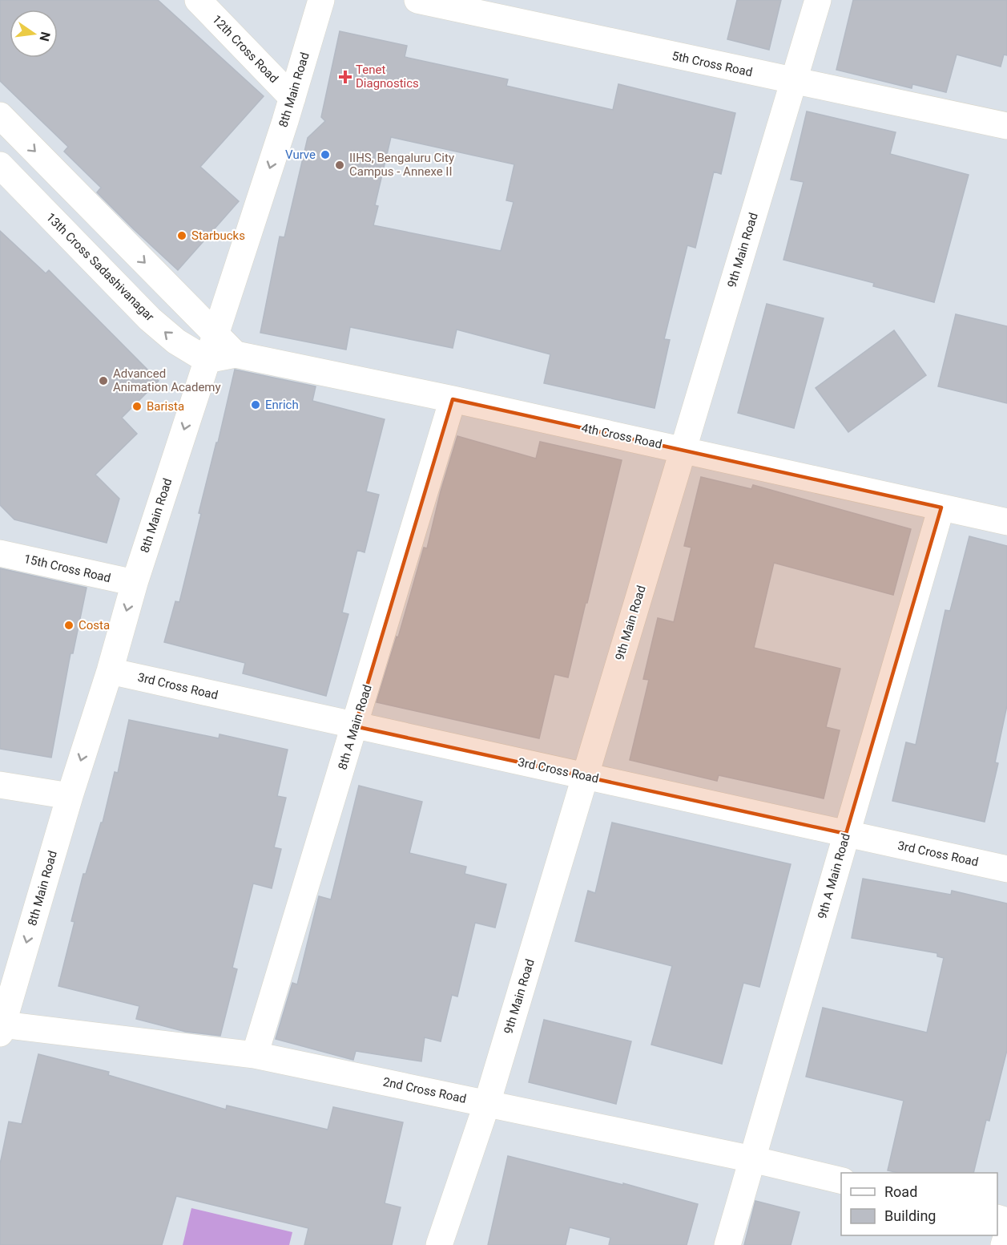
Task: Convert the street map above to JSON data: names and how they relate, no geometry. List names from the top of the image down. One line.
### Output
{"streets":{"street":["12th Cross Road","5th Cross Road","8th Main Road","9th Main Road","13th Cross Sadashivanagar","4th Cross Road","15th Cross Road","3rd Cross Road","8th A Main Road","9th A Main Road","2nd Cross Road"]},"crossings":[["12th Cross Road","8th Main Road"],["5th Cross Road","9th Main Road"],["8th Main Road","13th Cross Sadashivanagar"],["8th Main Road","15th Cross Road"],["8th Main Road","3rd Cross Road"],["8th Main Road","2nd Cross Road"],["9th Main Road","4th Cross Road"],["9th Main Road","3rd Cross Road"],["9th Main Road","2nd Cross Road"],["4th Cross Road","8th A Main Road"],["4th Cross Road","9th A Main Road"],["3rd Cross Road","8th A Main Road"],["3rd Cross Road","9th A Main Road"],["8th A Main Road","2nd Cross Road"],["9th A Main Road","2nd Cross Road"]],"one_way":["8th Main Road"],"places":{"health":["Tenet Diagnostics"],"other":["Vurve","IIHS, Bengaluru City Campus - Annexe II","Starbucks","Advanced Animation Academy","Enrich","Barista","Costa"]},"legend":["Road","Building"],"north":"right"}
